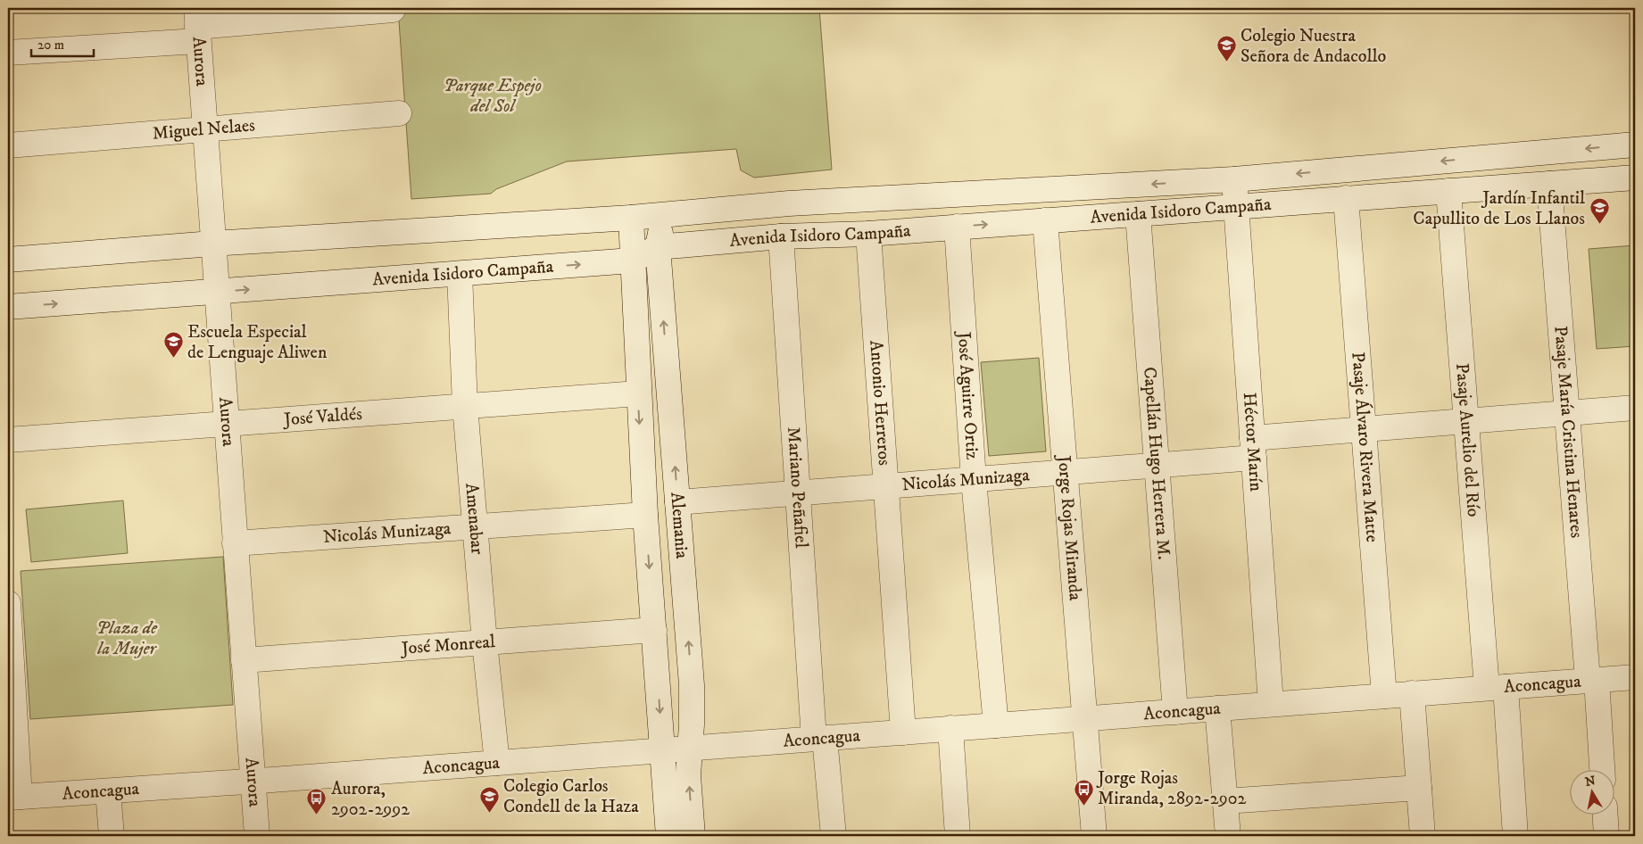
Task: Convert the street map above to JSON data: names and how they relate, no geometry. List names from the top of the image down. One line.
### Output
{"streets":{"street":["Aurora","Miguel Nelaes","Avenida Isidoro Campaña","José Aguirre Ortiz","Antonio Herreros","José Valdés","Pasaje María Cristina Henares","Pasaje Aurelio del Río","Héctor Marín","Pasaje Álvaro Rivera Matte","Capellán Hugo Herrera M.","Nicolás Munizaga","Mariano Peñafiel","Amenabar","Alemania","Jorge Rojas Miranda","José Monreal","Aconcagua"]},"crossings":[["Aurora","Miguel Nelaes"],["Aurora","Avenida Isidoro Campaña"],["Aurora","José Valdés"],["Aurora","Nicolás Munizaga"],["Aurora","José Monreal"],["Aurora","Aconcagua"],["Avenida Isidoro Campaña","José Aguirre Ortiz"],["Avenida Isidoro Campaña","Antonio Herreros"],["Avenida Isidoro Campaña","Pasaje María Cristina Henares"],["Avenida Isidoro Campaña","Pasaje Aurelio del Río"],["Avenida Isidoro Campaña","Héctor Marín"],["Avenida Isidoro Campaña","Pasaje Álvaro Rivera Matte"],["Avenida Isidoro Campaña","Capellán Hugo Herrera M."],["Avenida Isidoro Campaña","Mariano Peñafiel"],["Avenida Isidoro Campaña","Amenabar"],["Avenida Isidoro Campaña","Alemania"],["Avenida Isidoro Campaña","Jorge Rojas Miranda"],["José Aguirre Ortiz","Nicolás Munizaga"],["José Aguirre Ortiz","Aconcagua"],["Antonio Herreros","Nicolás Munizaga"],["Antonio Herreros","Aconcagua"],["José Valdés","Amenabar"],["José Valdés","Alemania"],["Pasaje María Cristina Henares","Nicolás Munizaga"],["Pasaje María Cristina Henares","Aconcagua"],["Pasaje Aurelio del Río","Nicolás Munizaga"],["Pasaje Aurelio del Río","Aconcagua"],["Héctor Marín","Nicolás Munizaga"],["Héctor Marín","Aconcagua"],["Pasaje Álvaro Rivera Matte","Nicolás Munizaga"],["Pasaje Álvaro Rivera Matte","Aconcagua"],["Capellán Hugo Herrera M.","Nicolás Munizaga"],["Capellán Hugo Herrera M.","Aconcagua"],["Nicolás Munizaga","Mariano Peñafiel"],["Nicolás Munizaga","Amenabar"],["Nicolás Munizaga","Alemania"],["Nicolás Munizaga","Jorge Rojas Miranda"],["Mariano Peñafiel","Aconcagua"],["Amenabar","José Monreal"],["Amenabar","Aconcagua"],["Alemania","José Monreal"],["Alemania","Aconcagua"],["Jorge Rojas Miranda","Aconcagua"]],"parks":["Parque Espejo del Sol","Plaza de la Mujer"],"places":{"school or university":["Colegio Nuestra Señora de Andacollo","Jardín Infantil Capullito de Los Llanos","Escuela Especial de Lenguaje Aliwen","Colegio Carlos Condell de la Haza"],"bus stop":["Jorge Rojas Miranda, 2892-2902","Aurora, 2902-2992"]},"scale_bar":"20 m","north":"top"}
